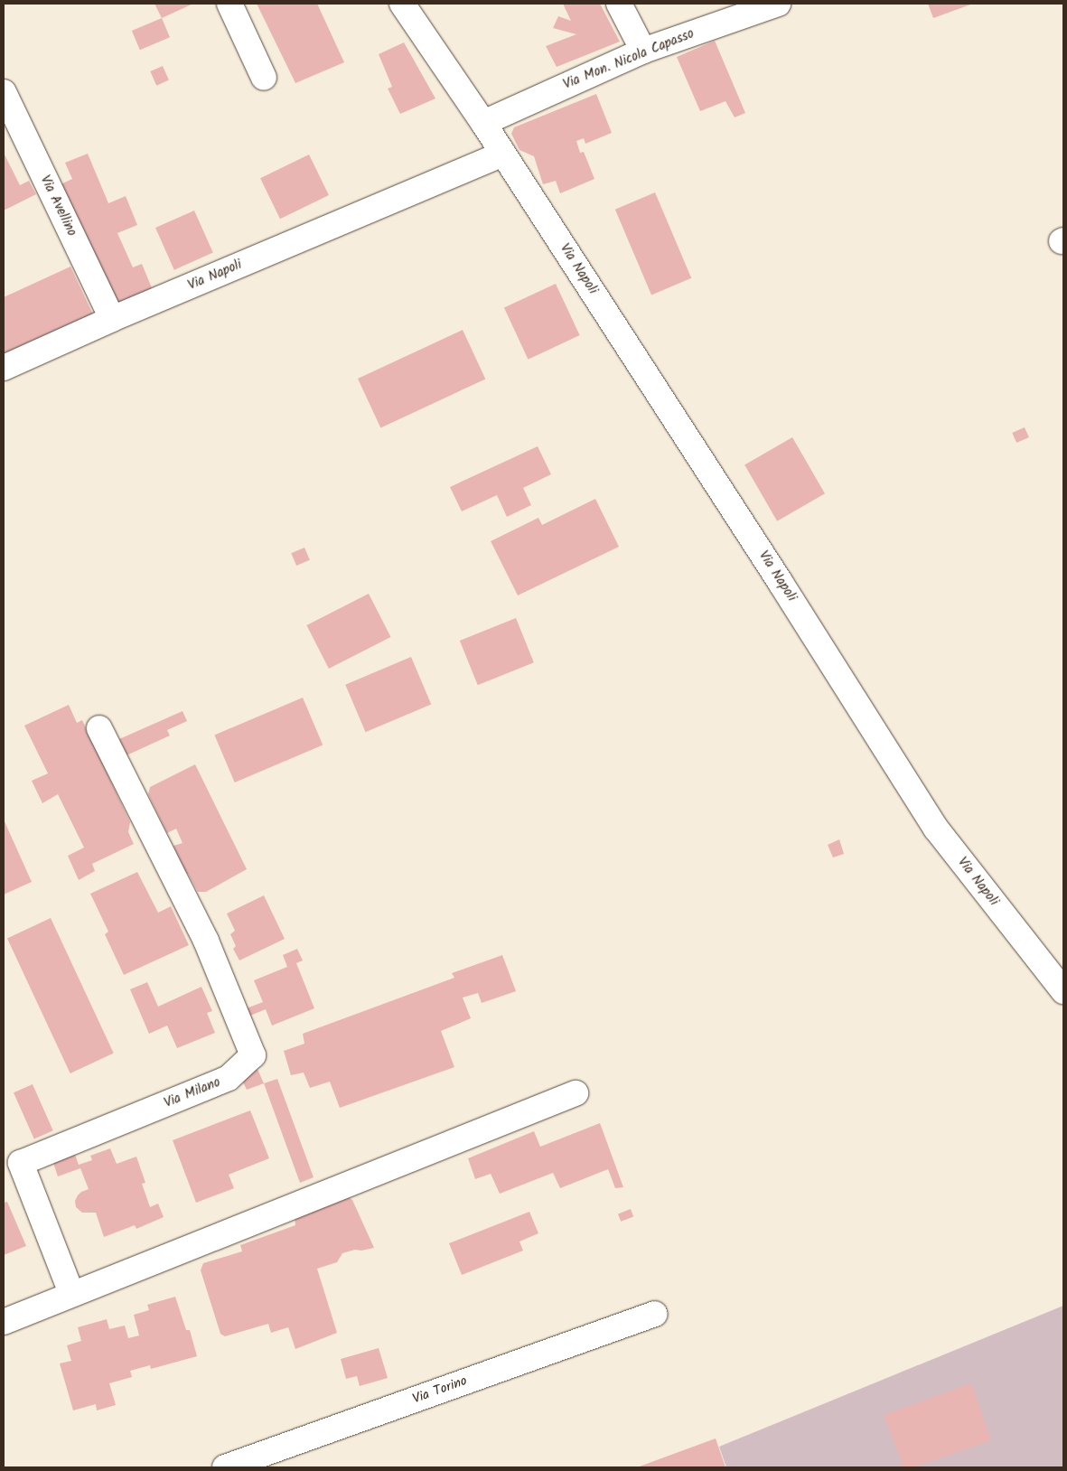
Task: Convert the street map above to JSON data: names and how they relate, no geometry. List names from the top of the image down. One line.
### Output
{"streets":{"street":["Via Mon. Nicola Capasso","Via Avellino","Via Napoli","Via Milano","Via Torino"]},"crossings":[["Via Mon. Nicola Capasso","Via Napoli"],["Via Avellino","Via Napoli"]]}
